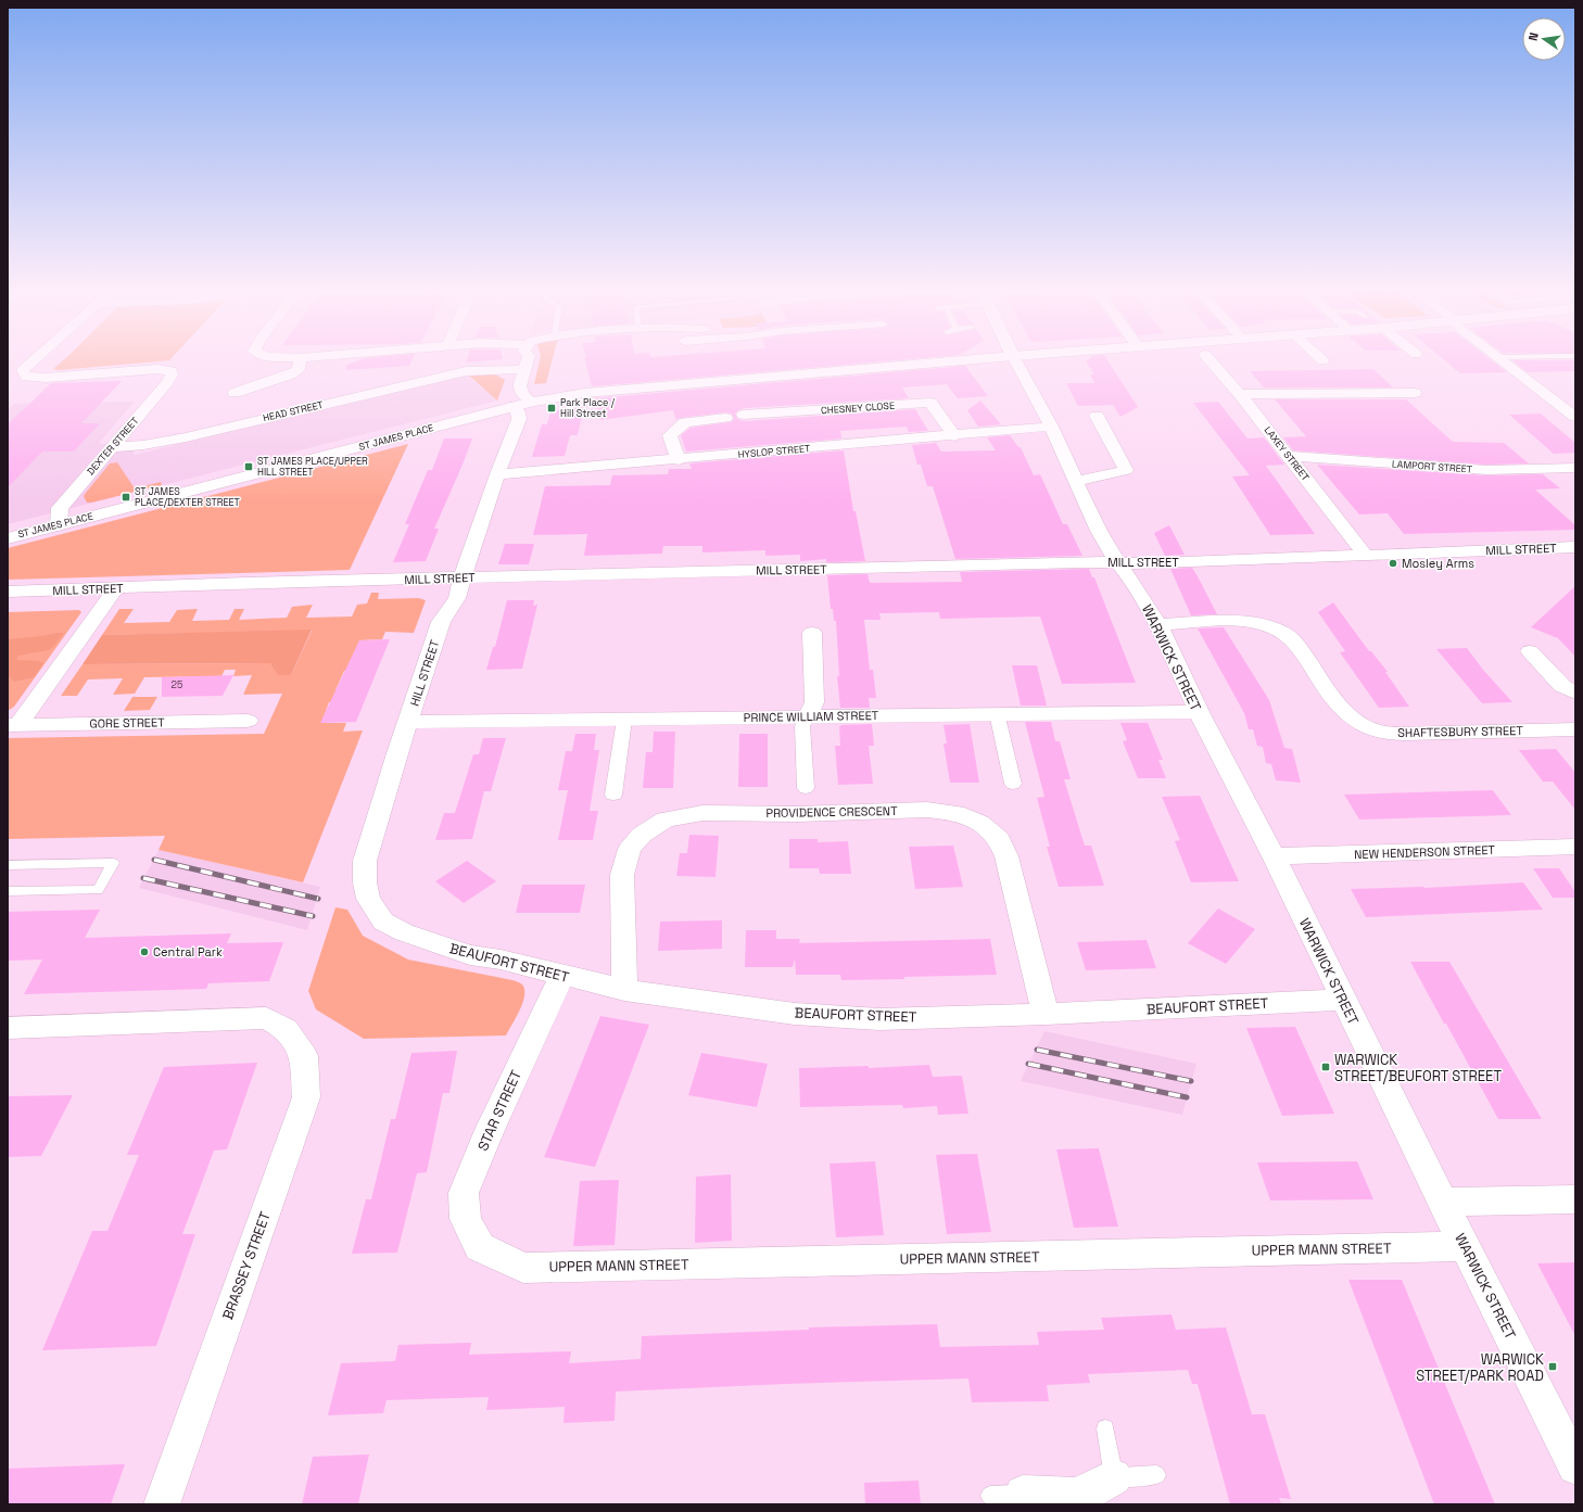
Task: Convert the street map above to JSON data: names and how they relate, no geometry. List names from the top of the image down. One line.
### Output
{"streets":{"main road":["ST JAMES PLACE"],"street":["CHESNEY CLOSE","HEAD STREET","DEXTER STREET","HYSLOP STREET","LAXEY STREET","LAMPORT STREET","MILL STREET","WARWICK STREET","HILL STREET","PRINCE WILLIAM STREET","GORE STREET","SHAFTESBURY STREET","PROVIDENCE CRESCENT","NEW HENDERSON STREET","BEAUFORT STREET","STAR STREET","UPPER MANN STREET","BRASSEY STREET"]},"crossings":[["CHESNEY CLOSE","HYSLOP STREET"],["HEAD STREET","DEXTER STREET"],["ST JAMES PLACE","DEXTER STREET"],["ST JAMES PLACE","HILL STREET"],["HYSLOP STREET","WARWICK STREET"],["HYSLOP STREET","HILL STREET"],["LAXEY STREET","LAMPORT STREET"],["LAXEY STREET","MILL STREET"],["MILL STREET","WARWICK STREET"],["MILL STREET","HILL STREET"],["WARWICK STREET","PRINCE WILLIAM STREET"],["WARWICK STREET","SHAFTESBURY STREET"],["WARWICK STREET","NEW HENDERSON STREET"],["WARWICK STREET","BEAUFORT STREET"],["WARWICK STREET","UPPER MANN STREET"],["HILL STREET","PRINCE WILLIAM STREET"],["HILL STREET","BEAUFORT STREET"],["PROVIDENCE CRESCENT","BEAUFORT STREET"],["BEAUFORT STREET","STAR STREET"],["STAR STREET","UPPER MANN STREET"]],"places":{"transit":["Park Place / Hill Street","ST JAMES PLACE/UPPER HILL STREET","ST JAMES PLACE/DEXTER STREET","WARWICK STREET/BEUFORT STREET","WARWICK STREET/PARK ROAD"],"other":["Mosley Arms","Central Park"]},"house_numbers":["25"],"north":"left"}
